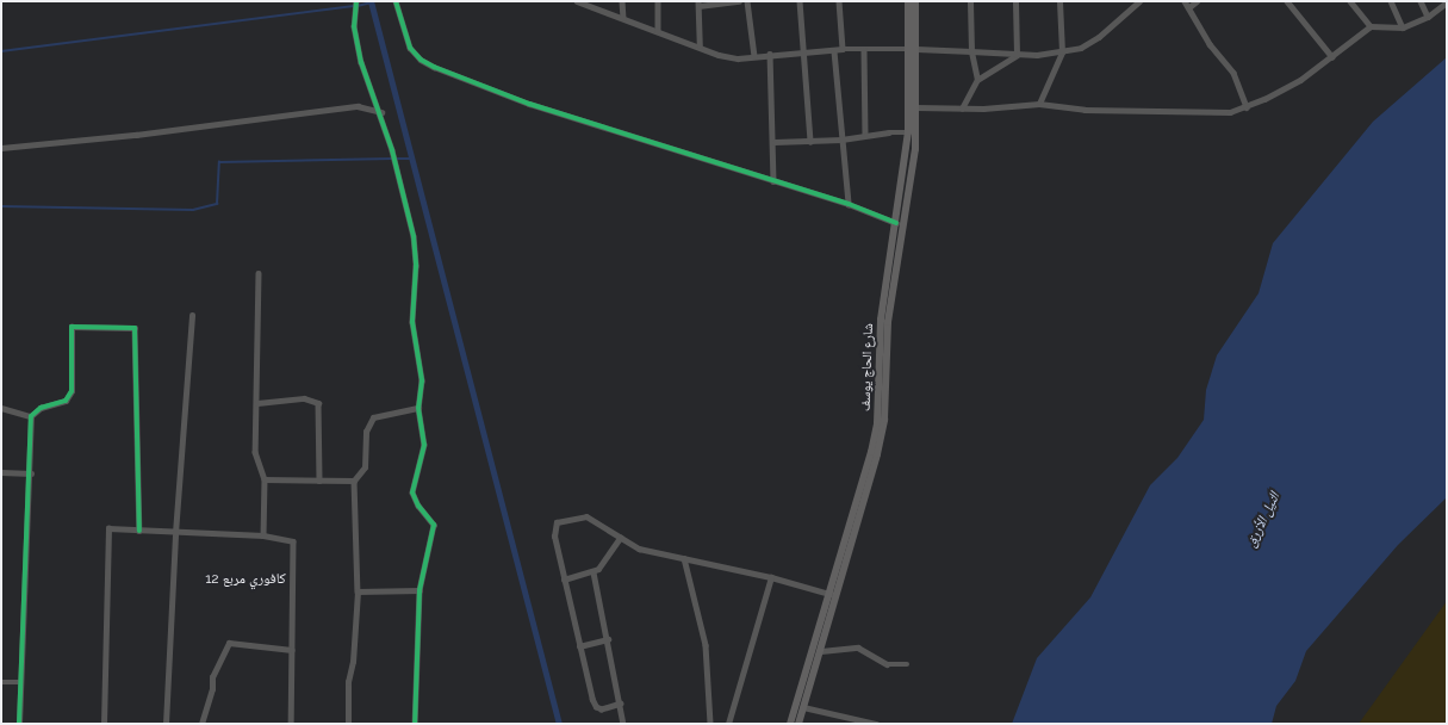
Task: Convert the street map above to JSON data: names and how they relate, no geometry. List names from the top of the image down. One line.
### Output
{"streets":{"main road":["شارع الحاج يوسف"]},"districts":["كافوري مربع 12"],"water":["النيل الأزرق"]}
